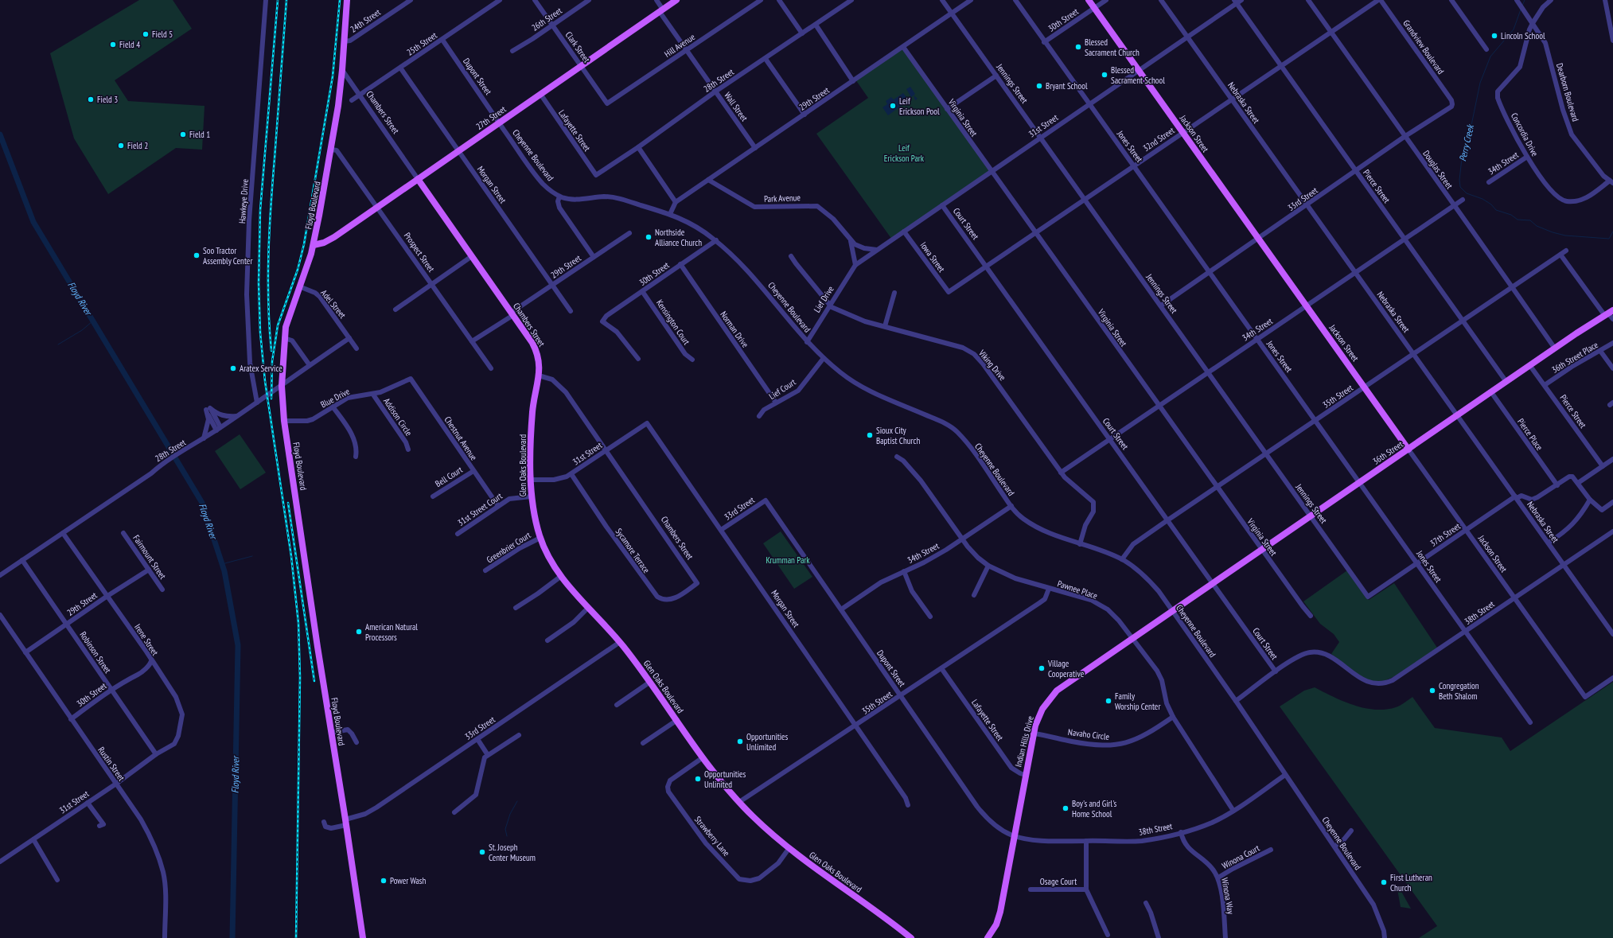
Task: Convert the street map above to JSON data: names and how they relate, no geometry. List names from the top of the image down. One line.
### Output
{"streets":{"main road":["Chambers Street","27th Street","Jackson Street","Floyd Boulevard","36th Street","Glen Oaks Boulevard","Indian Hills Drive"],"street":["26th Street","30th Street","24th Street","25th Street","Hill Avenue","Clark Street","Grandview Boulevard","Dupont Street","28th Street","Jennings Street","Dearborn Boulevard","29th Street","Nebraska Street","Wall Street","Virginia Street","31st Street","Lafayette Street","Concordia Drive","32nd Street","Jones Street","Cheyenne Boulevard","34th Street","Douglas Street","Morgan Street","Pierce Street","Park Avenue","33rd Street","Hawkeye Drive","Court Street","Prospect Street","Iowa Street","Lief Drive","Adel Street","Kensington Court","Norman Drive","36th Street Place","Viking Drive","Lief Court","35th Street","Blue Drive","Addison Circle","Pierce Place","Chestnut Avenue","Bell Court","31st Street Court","37th Street","Greenbrier Court","Sycamore Terrace","Fairmount Street","Pawnee Place","38th Street","Irene Street","Robinson Street","Navaho Circle","Rustin Street","Strawberry Lane","Winona Court","Osage Court","Winona Way"]},"crossings":[["26th Street","Clark Street"],["30th Street","Jackson Street"],["30th Street","Jones Street"],["30th Street","Cheyenne Boulevard"],["30th Street","Kensington Court"],["30th Street","Norman Drive"],["30th Street","Irene Street"],["30th Street","Robinson Street"],["30th Street","Rustin Street"],["24th Street","Floyd Boulevard"],["25th Street","Dupont Street"],["25th Street","Chambers Street"],["25th Street","Morgan Street"],["Hill Avenue","Clark Street"],["Hill Avenue","Wall Street"],["Clark Street","27th Street"],["Grandview Boulevard","32nd Street"],["Grandview Boulevard","33rd Street"],["Dupont Street","27th Street"],["Dupont Street","Cheyenne Boulevard"],["Dupont Street","34th Street"],["Dupont Street","33rd Street"],["Dupont Street","35th Street"],["Dupont Street","38th Street"],["Dupont Street","Indian Hills Drive"],["28th Street","Wall Street"],["28th Street","Lafayette Street"],["28th Street","Hawkeye Drive"],["28th Street","Floyd Boulevard"],["28th Street","Adel Street"],["28th Street","Irene Street"],["28th Street","Robinson Street"],["Jennings Street","29th Street"],["Jennings Street","31st Street"],["Jennings Street","32nd Street"],["Jennings Street","34th Street"],["Jennings Street","33rd Street"],["Jennings Street","35th Street"],["Jennings Street","36th Street"],["Jennings Street","37th Street"],["Dearborn Boulevard","Concordia Drive"],["29th Street","Wall Street"],["29th Street","Chambers Street"],["29th Street","Virginia Street"],["29th Street","Morgan Street"],["29th Street","Park Avenue"],["29th Street","Prospect Street"],["29th Street","Fairmount Street"],["29th Street","Irene Street"],["29th Street","Robinson Street"],["29th Street","Rustin Street"],["Nebraska Street","31st Street"],["Nebraska Street","32nd Street"],["Nebraska Street","34th Street"],["Nebraska Street","33rd Street"],["Nebraska Street","35th Street"],["Nebraska Street","36th Street"],["Nebraska Street","37th Street"],["Nebraska Street","38th Street"],["Wall Street","27th Street"],["Chambers Street","27th Street"],["Chambers Street","31st Street"],["Chambers Street","Floyd Boulevard"],["Chambers Street","Glen Oaks Boulevard"],["Chambers Street","Sycamore Terrace"],["27th Street","Lafayette Street"],["27th Street","Cheyenne Boulevard"],["27th Street","Morgan Street"],["27th Street","Floyd Boulevard"],["27th Street","Prospect Street"],["Virginia Street","31st Street"],["Virginia Street","32nd Street"],["Virginia Street","34th Street"],["Virginia Street","35th Street"],["Virginia Street","36th Street"],["31st Street","Jackson Street"],["31st Street","Jones Street"],["31st Street","Morgan Street"],["31st Street","Pierce Street"],["31st Street","Park Avenue"],["31st Street","Court Street"],["31st Street","Iowa Street"],["31st Street","Lief Drive"],["31st Street","Glen Oaks Boulevard"],["31st Street","Sycamore Terrace"],["31st Street","Irene Street"],["31st Street","Robinson Street"],["31st Street","Rustin Street"],["Lafayette Street","35th Street"],["Lafayette Street","Indian Hills Drive"],["Jackson Street","32nd Street"],["Jackson Street","34th Street"],["Jackson Street","33rd Street"],["Jackson Street","35th Street"],["Jackson Street","36th Street"],["Jackson Street","37th Street"],["Jackson Street","38th Street"],["Concordia Drive","34th Street"],["32nd Street","Jones Street"],["32nd Street","Douglas Street"],["32nd Street","Pierce Street"],["32nd Street","Court Street"],["32nd Street","Iowa Street"],["Jones Street","34th Street"],["Jones Street","33rd Street"],["Jones Street","35th Street"],["Jones Street","36th Street"],["Jones Street","37th Street"],["Jones Street","38th Street"],["Cheyenne Boulevard","34th Street"],["Cheyenne Boulevard","Lief Drive"],["Cheyenne Boulevard","Viking Drive"],["Cheyenne Boulevard","Lief Court"],["Cheyenne Boulevard","35th Street"],["Cheyenne Boulevard","36th Street"],["Cheyenne Boulevard","38th Street"],["Cheyenne Boulevard","Indian Hills Drive"],["34th Street","Douglas Street"],["34th Street","Pierce Street"],["34th Street","Court Street"],["34th Street","Viking Drive"],["34th Street","Pawnee Place"],["Douglas Street","33rd Street"],["Douglas Street","35th Street"],["Douglas Street","36th Street"],["Morgan Street","33rd Street"],["Morgan Street","35th Street"],["Pierce Street","33rd Street"],["Pierce Street","36th Street Place"],["Pierce Street","35th Street"],["Pierce Street","36th Street"],["Park Avenue","Lief Drive"],["33rd Street","Floyd Boulevard"],["33rd Street","Glen Oaks Boulevard"],["Floyd Boulevard","Prospect Street"],["Floyd Boulevard","Adel Street"],["Floyd Boulevard","Blue Drive"],["Court Street","35th Street"],["Court Street","36th Street"],["Court Street","38th Street"],["Lief Drive","Viking Drive"],["Norman Drive","Lief Court"],["35th Street","Glen Oaks Boulevard"],["35th Street","Pawnee Place"],["Blue Drive","Addison Circle"],["Blue Drive","Chestnut Avenue"],["Pierce Place","36th Street"],["Chestnut Avenue","Bell Court"],["Chestnut Avenue","31st Street Court"],["36th Street","Indian Hills Drive"],["Glen Oaks Boulevard","31st Street Court"],["Glen Oaks Boulevard","Greenbrier Court"],["Glen Oaks Boulevard","Strawberry Lane"],["Pawnee Place","38th Street"],["Pawnee Place","Navaho Circle"],["Pawnee Place","Indian Hills Drive"],["38th Street","Indian Hills Drive"],["38th Street","Winona Way"],["Irene Street","Robinson Street"],["Navaho Circle","Indian Hills Drive"],["Winona Court","Winona Way"]],"water":["Perry Creek","Floyd River"],"parks":["Leif Erickson Park","Krumman Park"],"places":["Field 5","Lincoln School","Field 4","Blessed Sacrament Church","Blessed Sacrament School","Bryant School","Field 3","Leif Erickson Pool","Field 1","Field 2","Northside Alliance Church","Soo Tractor Assembly Center","Aratex Service","Sioux City Baptist Church","American Natural Processors","Village Cooperative","Congregation Beth Shalom","Family Worship Center","Opportunities Unlimited","Opportunities Unlinited","Boy's and Girl's Home School","St. Joseph Center Museum","Power Wash","First Lutheran Church"]}
